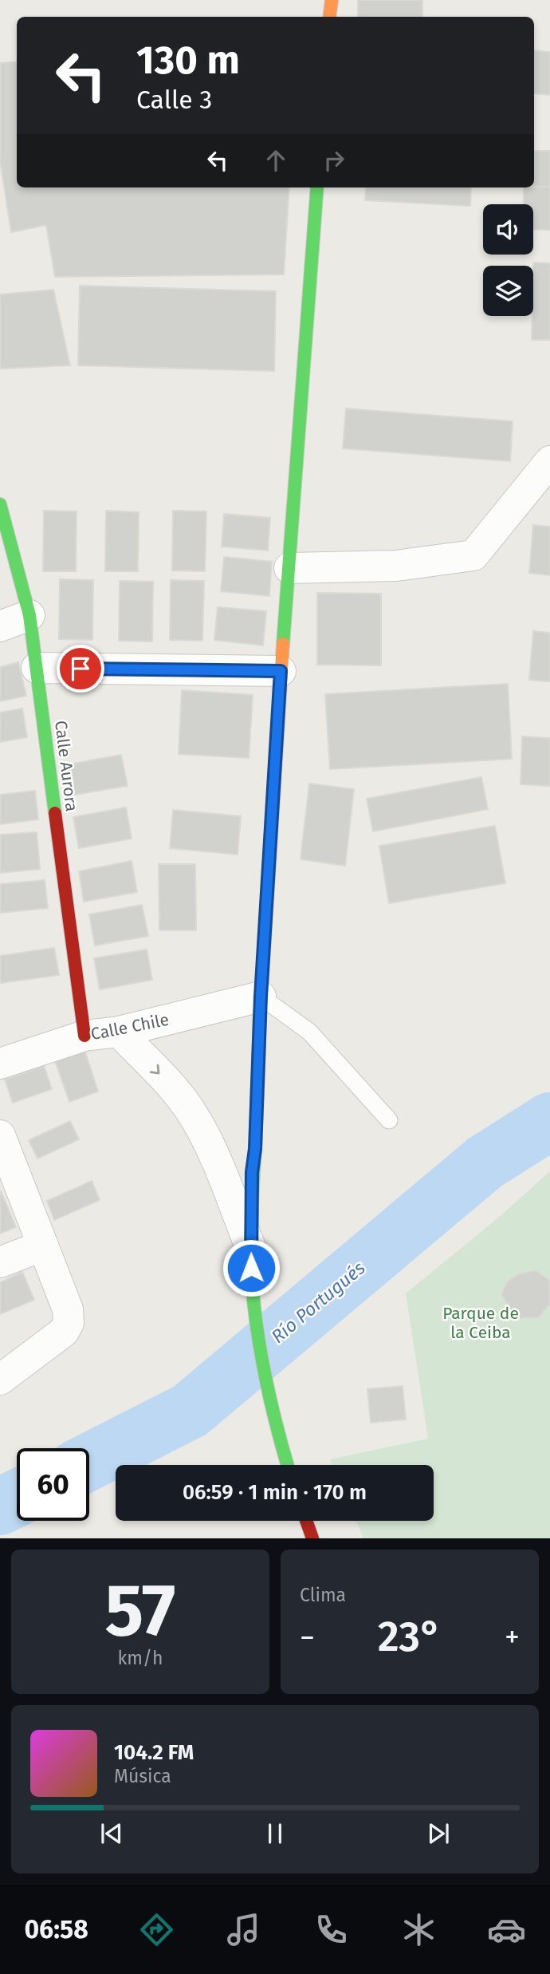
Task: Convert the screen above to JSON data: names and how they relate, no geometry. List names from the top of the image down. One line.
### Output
{"streets":{"main road":["Calle Aurora"],"street":["Calle Chile"]},"crossings":[["Calle Aurora","Calle Chile"]],"water":["Río Portugués"],"parks":["Parque de la Ceiba"],"page":{"turn":["130 m","Calle 3"],"limit":"60","trip":"06:59 · 1 min · 170 m","tile":[["57","km/h"],"Clima"],"heat":["−","23°","+"],"song":["104.2 FM","Música"],"tabs":"06:58"}}
